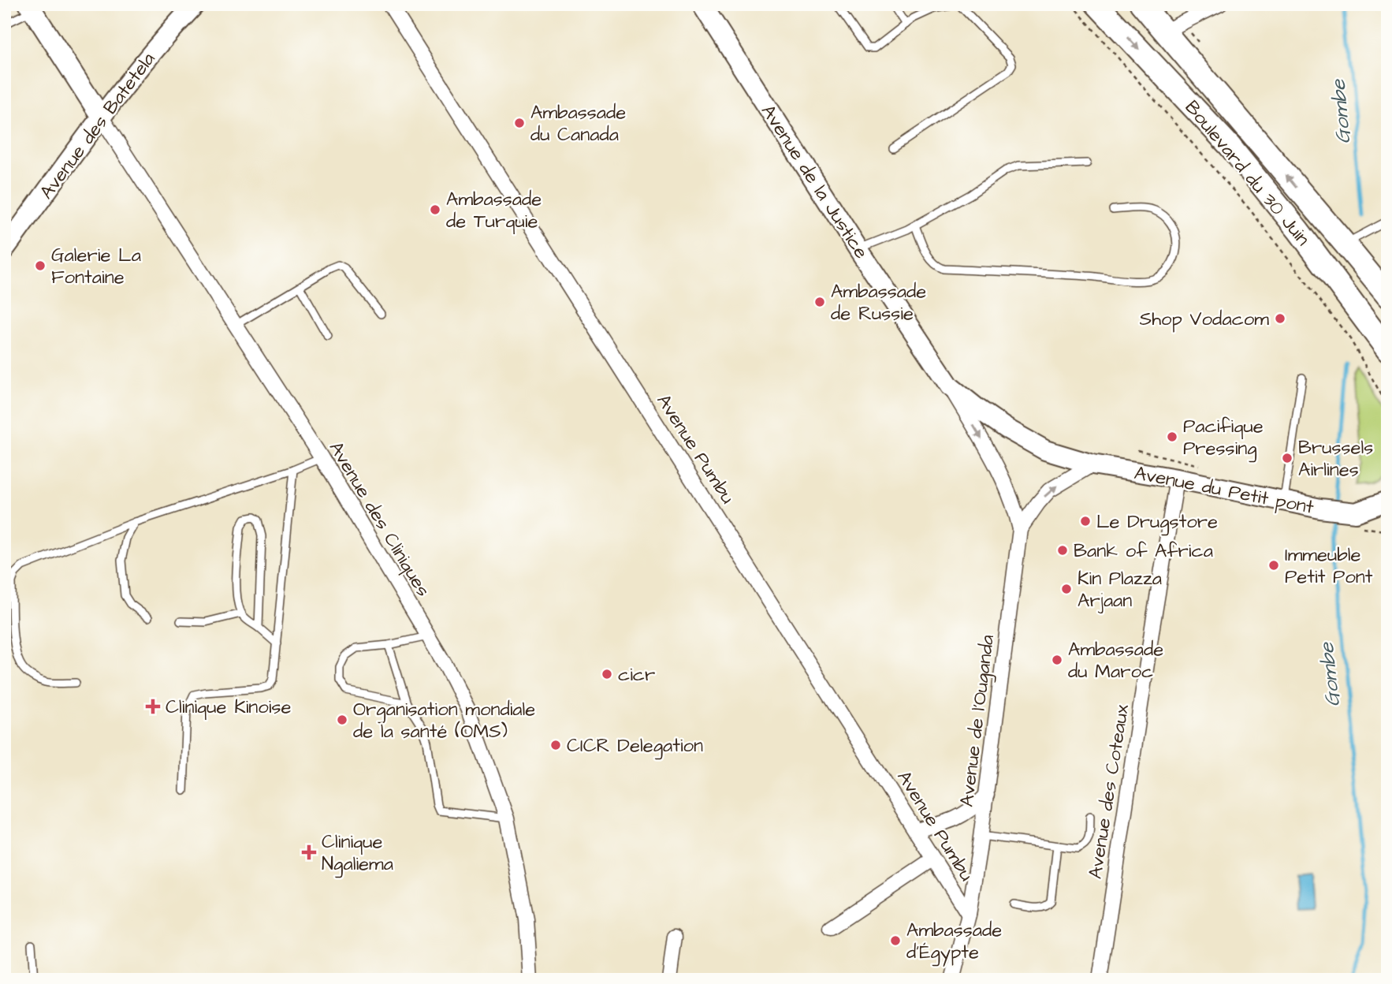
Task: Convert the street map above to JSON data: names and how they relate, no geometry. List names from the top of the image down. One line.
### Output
{"streets":{"main road":["Avenue des Batetela","Boulevard du 30 Juin","Avenue de la Justice","Avenue du Petit pont"],"street":["Avenue Pumbu","Avenue des Cliniques","Avenue de l’Ouganda","Avenue des Coteaux"]},"crossings":[["Avenue des Batetela","Avenue des Cliniques"],["Avenue de la Justice","Avenue du Petit pont"],["Avenue de la Justice","Avenue de l’Ouganda"],["Avenue Pumbu","Avenue de l’Ouganda"],["Avenue du Petit pont","Avenue de l’Ouganda"],["Avenue du Petit pont","Avenue des Coteaux"]],"water":["Gombe"],"places":{"other":["Ambassade du Canada","Ambassade de Turquie","Galerie La Fontaine","Ambassade de Russie","Shop Vodacom","Pacifique Pressing","Brussels Airlines","Le Drugstore","Bank of Africa","Immeuble Petit Pont","Kin Plazza Arjaan","Ambassade du Maroc","cicr","Organisation mondiale de la santé (OMS)","CICR Delegation","Ambassade d'Égypte"],"health":["Clinique Kinoise","Clinique Ngaliema"]}}
